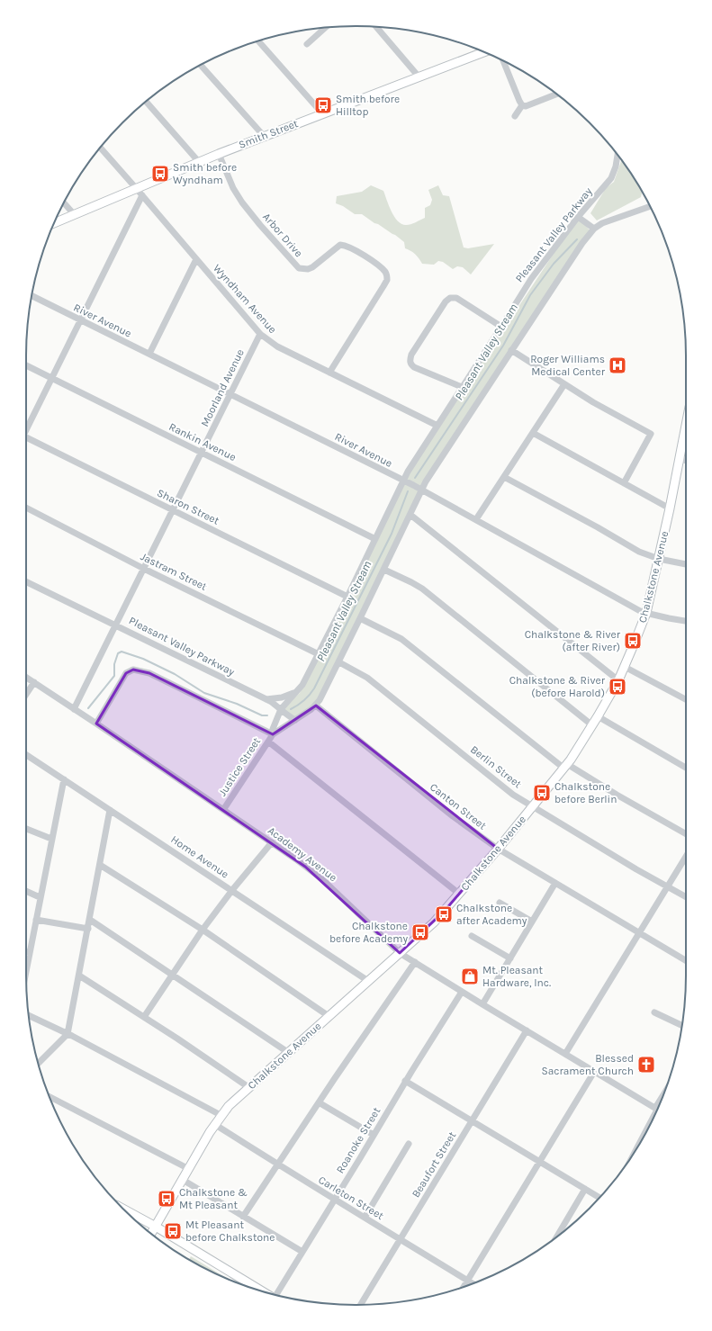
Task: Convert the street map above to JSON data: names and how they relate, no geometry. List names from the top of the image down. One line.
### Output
{"streets":{"main road":["Smith Street","Chalkstone Avenue"],"street":["Arbor Drive","Pleasant Valley Parkway","Wyndham Avenue","River Avenue","Moorland Avenue","Rankin Avenue","Sharon Street","Jastram Street","Justice Street","Berlin Street","Canton Street","Academy Avenue","Home Avenue","Roanoke Street","Beaufort Street","Carleton Street"]},"crossings":[["Smith Street","Arbor Drive"],["Smith Street","Wyndham Avenue"],["Arbor Drive","Wyndham Avenue"],["Pleasant Valley Parkway","Wyndham Avenue"],["Pleasant Valley Parkway","River Avenue"],["Pleasant Valley Parkway","Moorland Avenue"],["Pleasant Valley Parkway","Rankin Avenue"],["Pleasant Valley Parkway","Sharon Street"],["Pleasant Valley Parkway","Jastram Street"],["Pleasant Valley Parkway","Justice Street"],["Pleasant Valley Parkway","Academy Avenue"],["Wyndham Avenue","Moorland Avenue"],["River Avenue","Moorland Avenue"],["River Avenue","Chalkstone Avenue"],["Moorland Avenue","Rankin Avenue"],["Moorland Avenue","Sharon Street"],["Moorland Avenue","Jastram Street"],["Chalkstone Avenue","Berlin Street"],["Chalkstone Avenue","Canton Street"],["Chalkstone Avenue","Academy Avenue"],["Chalkstone Avenue","Home Avenue"],["Chalkstone Avenue","Carleton Street"],["Justice Street","Academy Avenue"],["Academy Avenue","Roanoke Street"],["Academy Avenue","Beaufort Street"],["Roanoke Street","Carleton Street"],["Beaufort Street","Carleton Street"]],"water":["Pleasant Valley Stream"],"places":{"bus stop":["Smith before Hilltop","Smith before Wyndham","Chalkstone & River (after River)","Chalkstone & River (before Harold)","Chalkstone before Berlin","Chalkstone after Academy","Chalkstone before Academy","Chalkstone & Mt Pleasant","Mt Pleasant before Chalkstone"],"hospital":["Roger Williams Medical Center"],"shop":["Mt. Pleasant Hardware, Inc."],"church":["Blessed Sacrament Church"]}}
